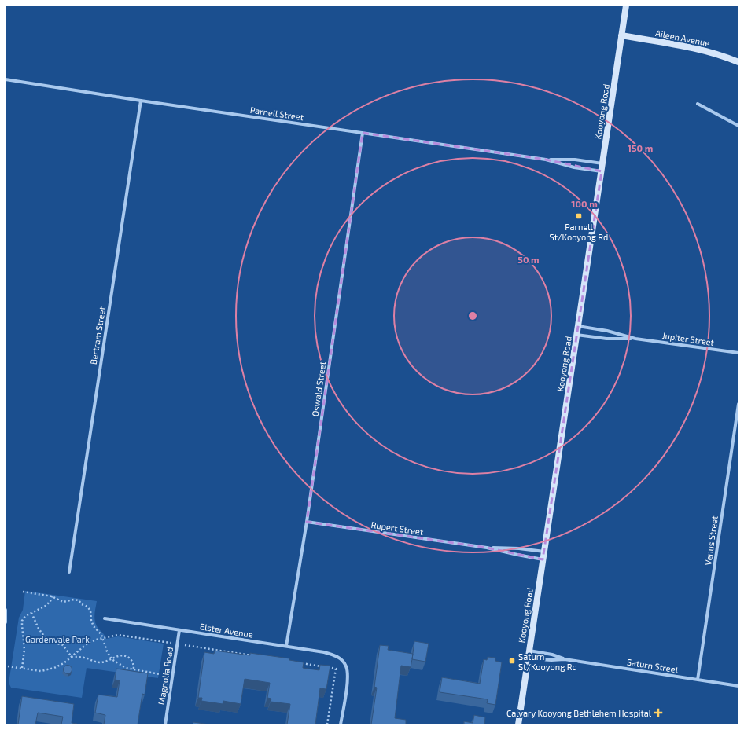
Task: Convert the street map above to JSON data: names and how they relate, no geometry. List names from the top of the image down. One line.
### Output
{"streets":{"street":["Aileen Avenue","Kooyong Road","Parnell Street","Bertram Street","Jupiter Street","Oswald Street","Rupert Street","Venus Street","Elster Avenue","Saturn Street","Magnolia Road"]},"crossings":[["Aileen Avenue","Kooyong Road"],["Kooyong Road","Parnell Street"],["Kooyong Road","Jupiter Street"],["Kooyong Road","Rupert Street"],["Kooyong Road","Saturn Street"],["Parnell Street","Bertram Street"],["Parnell Street","Oswald Street"],["Oswald Street","Rupert Street"],["Oswald Street","Elster Avenue"],["Venus Street","Saturn Street"],["Elster Avenue","Magnolia Road"]],"parks":["Gardenvale Park"],"places":{"transit":["Parnell St/Kooyong Rd","Saturn St/Kooyong Rd"],"health":["Calvary Kooyong Bethlehem Hospital"]},"rings":["150 m","100 m","50 m"]}
